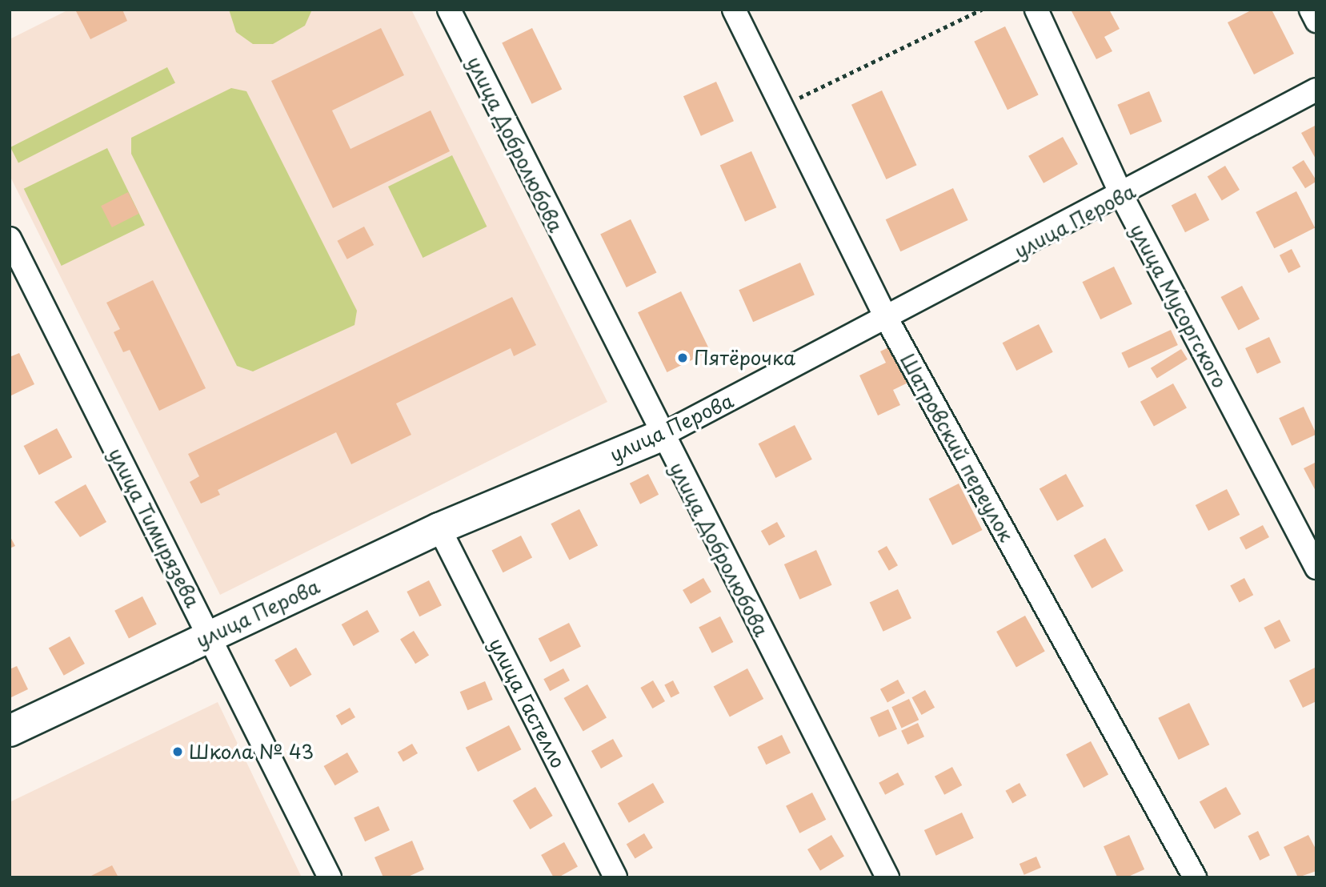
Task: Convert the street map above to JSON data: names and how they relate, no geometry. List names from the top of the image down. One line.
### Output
{"streets":{"street":["улица Добролюбова","улица Перова","улица Мусоргского","Шатровский переулок","улица Тимирязева","улица Гастелло"]},"crossings":[["улица Добролюбова","улица Перова"],["улица Перова","улица Мусоргского"],["улица Перова","Шатровский переулок"],["улица Перова","улица Тимирязева"],["улица Перова","улица Гастелло"]],"places":["Пятёрочка","Школа № 43"]}
